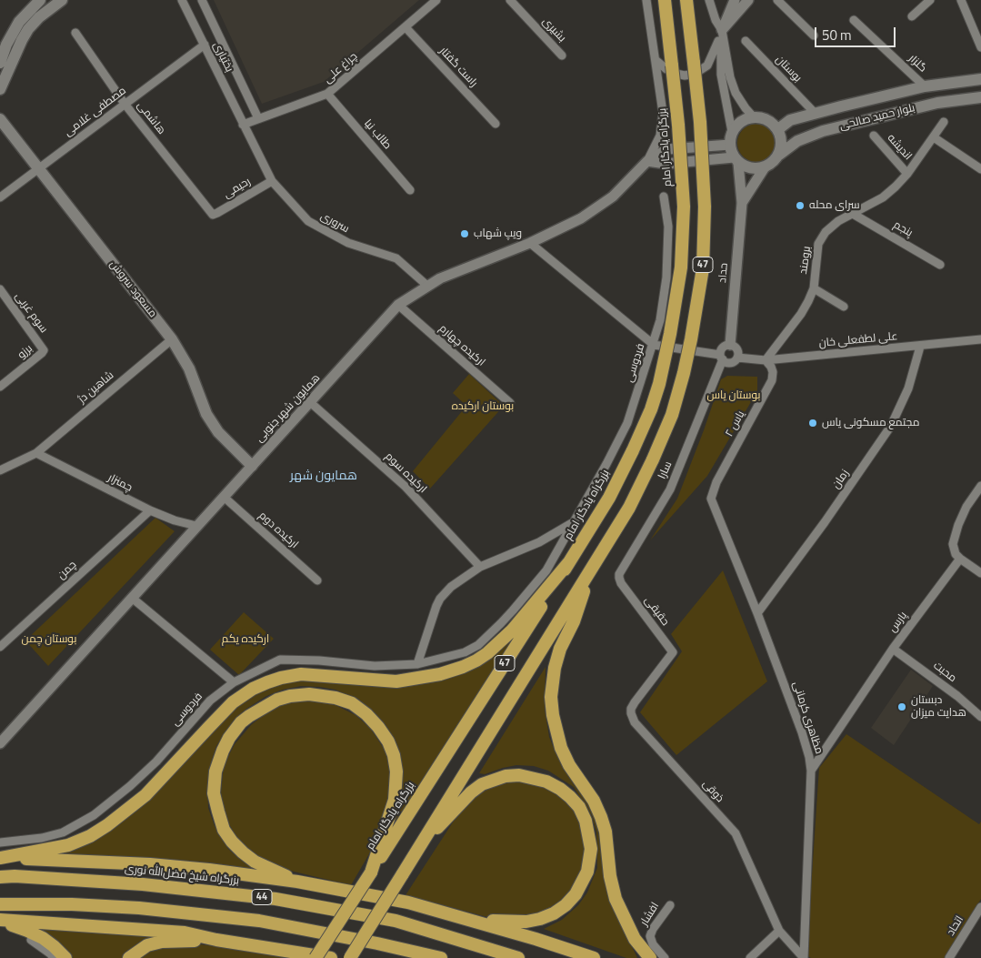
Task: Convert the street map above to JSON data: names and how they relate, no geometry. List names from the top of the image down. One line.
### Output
{"streets":{"highway":["بزرگراه یادگار امام","47","بزرگراه شیخ فضل‌الله نوری","44"],"main road":["بلوار حمید صالحی","مسعود سروش"],"street":["بشیری","بختیاری","گلزار","راست گفتار","چراغ‌ علی","بوستان","مصطفی غلامی","هاشمی","طالب‌ نیا","اندیشه","رحیمی","سروری","پنجم","برومند","حداد","سوم غربی","علی لطفعلی خان","ارکیده چهارم","برزو","فردوسی","شاهین دژ","همایون‌ شهر جنوبی","یاس ۲","سارا","ارکیده سوم","زمان","چمنزار","ارکیده دوم","چمن","حقیقی","پارس","محبت","مظاهری کرمانی","ذوقی","افشار","اتحاد"]},"crossings":[["بختیاری","چراغ‌ علی"],["بختیاری","مصطفی غلامی"],["بختیاری","سروری"],["گلزار","بلوار حمید صالحی"],["راست گفتار","چراغ‌ علی"],["چراغ‌ علی","طالب‌ نیا"],["چراغ‌ علی","سروری"],["بوستان","بلوار حمید صالحی"],["مصطفی غلامی","هاشمی"],["مصطفی غلامی","مسعود سروش"],["بلوار حمید صالحی","حداد"],["بلوار حمید صالحی","همایون‌ شهر جنوبی"],["هاشمی","رحیمی"],["اندیشه","برومند"],["رحیمی","سروری"],["سروری","همایون‌ شهر جنوبی"],["پنجم","برومند"],["برومند","علی لطفعلی خان"],["برومند","یاس ۲"],["حداد","علی لطفعلی خان"],["حداد","همایون‌ شهر جنوبی"],["حداد","سارا"],["مسعود سروش","شاهین دژ"],["مسعود سروش","همایون‌ شهر جنوبی"],["سوم غربی","برزو"],["علی لطفعلی خان","یاس ۲"],["علی لطفعلی خان","سارا"],["علی لطفعلی خان","زمان"],["ارکیده چهارم","همایون‌ شهر جنوبی"],["شاهین دژ","چمنزار"],["همایون‌ شهر جنوبی","ارکیده سوم"],["همایون‌ شهر جنوبی","چمنزار"],["همایون‌ شهر جنوبی","ارکیده دوم"],["یاس ۲","مظاهری کرمانی"],["سارا","حقیقی"],["زمان","مظاهری کرمانی"],["چمنزار","چمن"],["حقیقی","ذوقی"],["پارس","محبت"],["پارس","مظاهری کرمانی"],["مظاهری کرمانی","ذوقی"]],"districts":["همایون شهر"],"parks":["بوستان یاس","بوستان ارکیده","بوستان چمن","ارکیده یکم"],"places":["سرای محله","ویپ شهاب","مجتمع مسکونی یاس","دبستان هدایت میزان"],"scale_bar":"50 m"}
